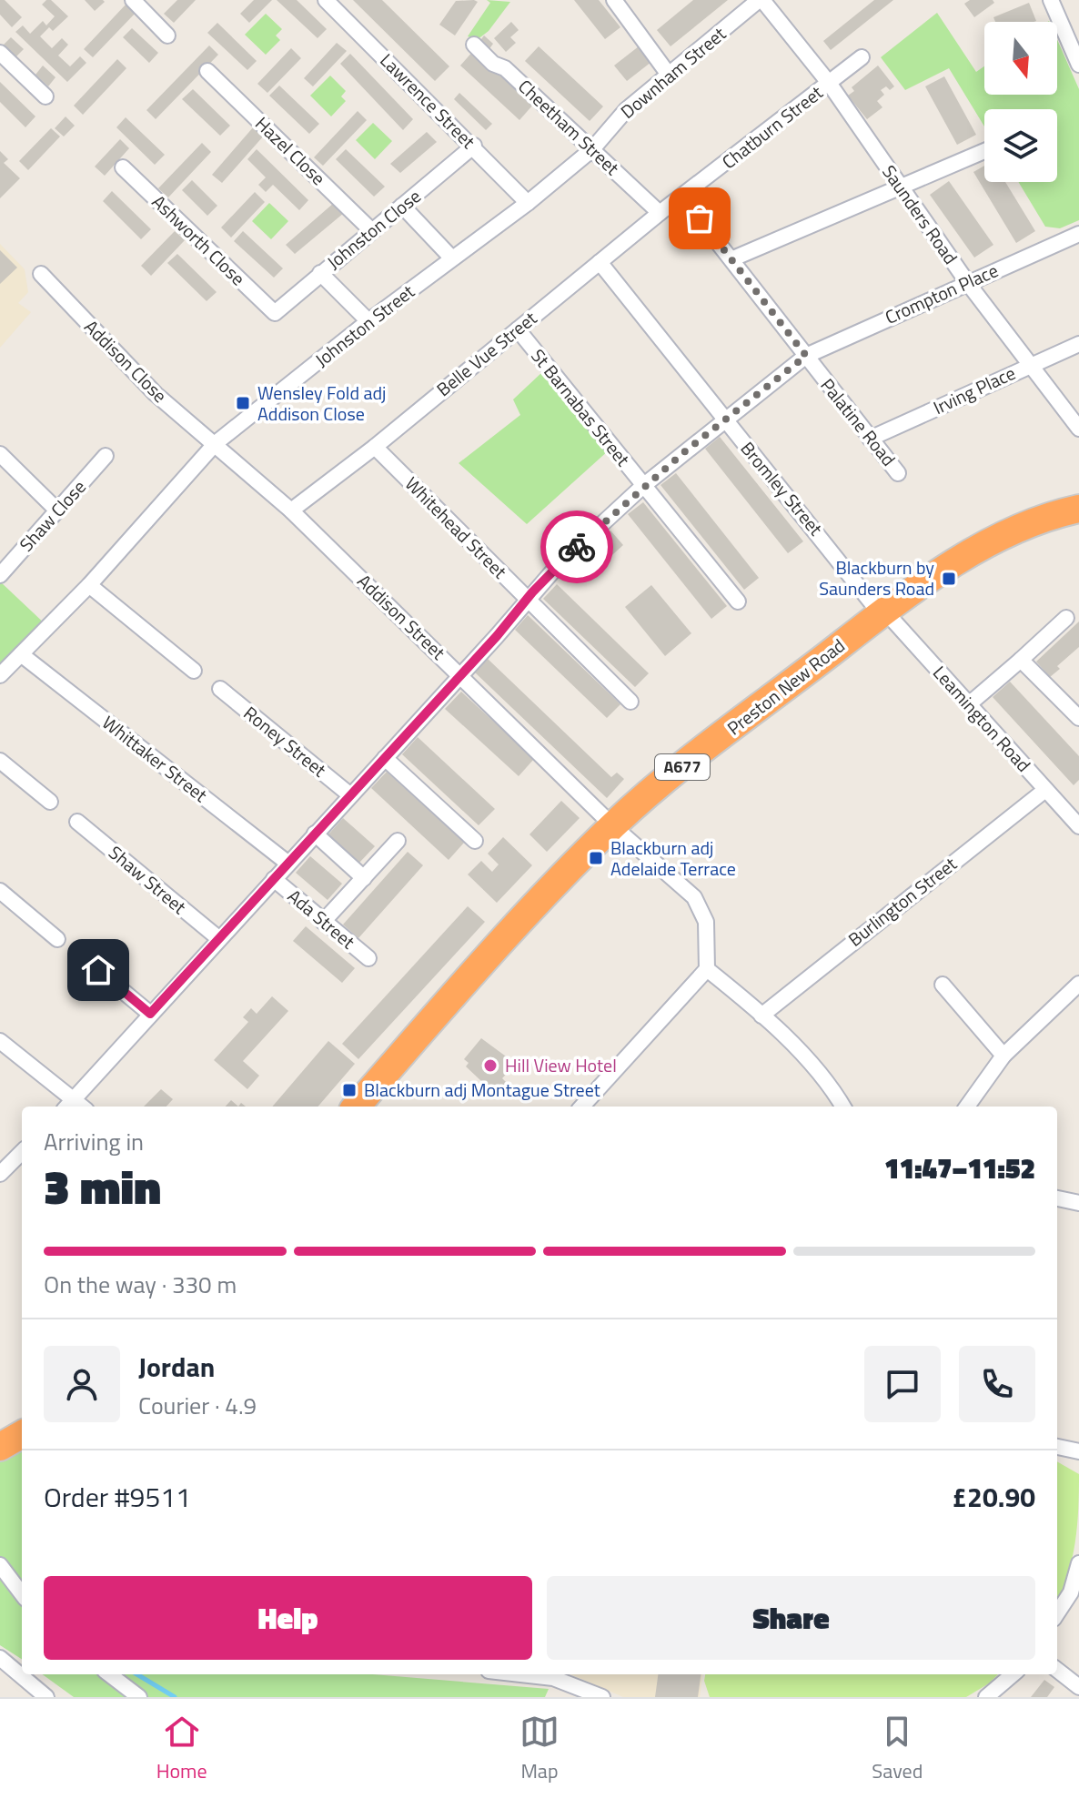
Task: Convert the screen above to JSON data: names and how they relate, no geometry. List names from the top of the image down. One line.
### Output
{"streets":{"highway":["Preston New Road","A677"],"street":["Downham Street","Lawrence Street","Cheetham Street","Chatburn Street","Hazel Close","Saunders Road","Johnston Close","Ashworth Close","Crompton Place","Johnston Street","Belle Vue Street","Addison Close","Irving Place","St Barnabas Street","Palatine Road","Bromley Street","Shaw Close","Whitehead Street","Addison Street","Leamington Road","Roney Street","Whittaker Street","Shaw Street","Burlington Street","Ada Street"]},"crossings":[["Downham Street","Cheetham Street"],["Downham Street","Saunders Road"],["Downham Street","Johnston Street"],["Lawrence Street","Johnston Close"],["Lawrence Street","Johnston Street"],["Cheetham Street","Johnston Street"],["Cheetham Street","Belle Vue Street"],["Chatburn Street","Saunders Road"],["Chatburn Street","Belle Vue Street"],["Chatburn Street","Palatine Road"],["Hazel Close","Johnston Close"],["Saunders Road","Crompton Place"],["Saunders Road","Irving Place"],["Johnston Close","Ashworth Close"],["Crompton Place","St Barnabas Street"],["Crompton Place","Palatine Road"],["Crompton Place","Bromley Street"],["Crompton Place","Whitehead Street"],["Crompton Place","Addison Street"],["Crompton Place","Roney Street"],["Crompton Place","Whittaker Street"],["Crompton Place","Shaw Street"],["Crompton Place","Ada Street"],["Johnston Street","Addison Close"],["Johnston Street","Addison Street"],["Johnston Street","Whittaker Street"],["Belle Vue Street","St Barnabas Street"],["Belle Vue Street","Palatine Road"],["Belle Vue Street","Bromley Street"],["Belle Vue Street","Whitehead Street"],["Belle Vue Street","Addison Street"],["Addison Close","Addison Street"],["Irving Place","Palatine Road"],["Bromley Street","Preston New Road"],["Bromley Street","Leamington Road"],["Addison Street","Preston New Road"],["Preston New Road","Leamington Road"],["Leamington Road","Burlington Street"]],"places":{"transit":["Wensley Fold adj Addison Close","Blackburn by Saunders Road","Blackburn adj Adelaide Terrace","Blackburn adj Montague Street"],"other":["Hill View Hotel"]},"north":"bottom","page":{"heading":["3 min","Arriving in","11:47–11:52"],"panel":["Jordan","Courier · 4.9","Order #9511","£20.90"],"bar":"On the way · 330 m","buttons":["Help","Share"],"tabs":["Home","Map","Saved"]}}
